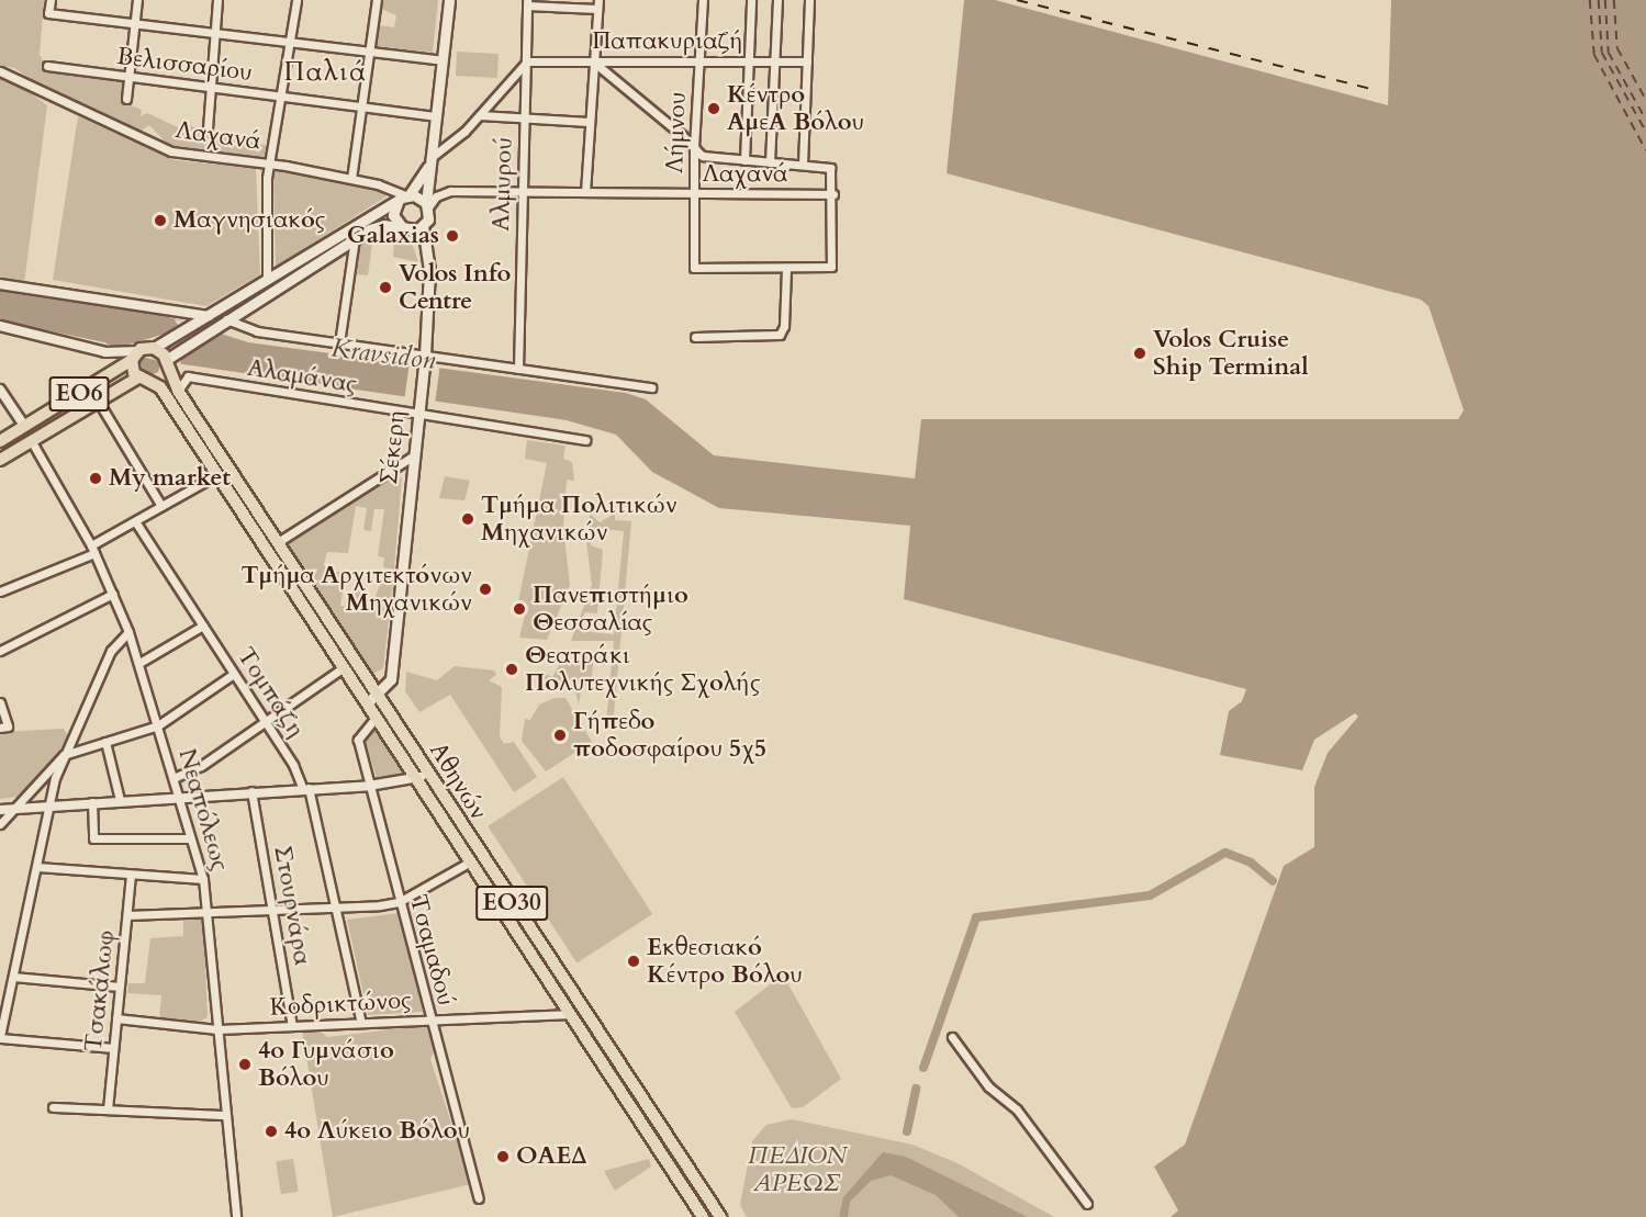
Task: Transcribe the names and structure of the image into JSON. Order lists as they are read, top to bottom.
{
  "streets": {
    "main road": [
      "ΕΟ6",
      "Σέκερη",
      "Αθηνών",
      "ΕΟ30"
    ],
    "street": [
      "Παπακυριαζή",
      "Βελισσαρίου",
      "Λήμνου",
      "Λαχανά",
      "Αλμυρού",
      "Αλαμάνας",
      "Τομπάζη",
      "Νεαπόλεως",
      "Στουρνάρα",
      "Τσαμαδού",
      "Τσακάλωφ",
      "Κοδρικτώνος"
    ]
  },
  "crossings": [
    ["Παπακυριαζή", "Λήμνου"],
    ["Παπακυριαζή", "Αλμυρού"],
    ["Λήμνου", "Λαχανά"],
    ["Λαχανά", "Αλμυρού"],
    ["Αλαμάνας", "Σέκερη"],
    ["Αλαμάνας", "Αθηνών"],
    ["ΕΟ6", "Αθηνών"],
    ["ΕΟ6", "Νεαπόλεως"],
    ["Σέκερη", "Αθηνών"],
    ["Τομπάζη", "Κοδρικτώνος"],
    ["Αθηνών", "Τσαμαδού"],
    ["Αθηνών", "Κοδρικτώνος"],
    ["Νεαπόλεως", "Κοδρικτώνος"],
    ["Στουρνάρα", "Κοδρικτώνος"],
    ["Τσαμαδού", "Κοδρικτώνος"],
    ["Τσακάλωφ", "Κοδρικτώνος"]
  ],
  "districts": ["Παλιά"],
  "water": ["Kravsidon"],
  "parks": ["ΠΕΔΙΟΝ ΑΡΕΩΣ"],
  "places": [
    "Κέντρο ΑμεΑ Βόλου",
    "Μαγνησιακός",
    "Galaxias",
    "Volos Info Centre",
    "Volos Cruise Ship Terminal",
    "My market",
    "Τμήμα Πολιτικών Μηχανικών",
    "Τμήμα Αρχιτεκτόνων Μηχανικών",
    "Πανεπιστήμιο Θεσσαλίας",
    "Θεατράκι Πολυτεχνικής Σχολής",
    "Γήπεδο ποδοσφαίρου 5χ5",
    "Εκθεσιακό Κέντρο Βόλου",
    "4ο Γυμνάσιο Βόλου",
    "4ο Λύκειο Βόλου",
    "ΟΑΕΔ"
  ]
}
